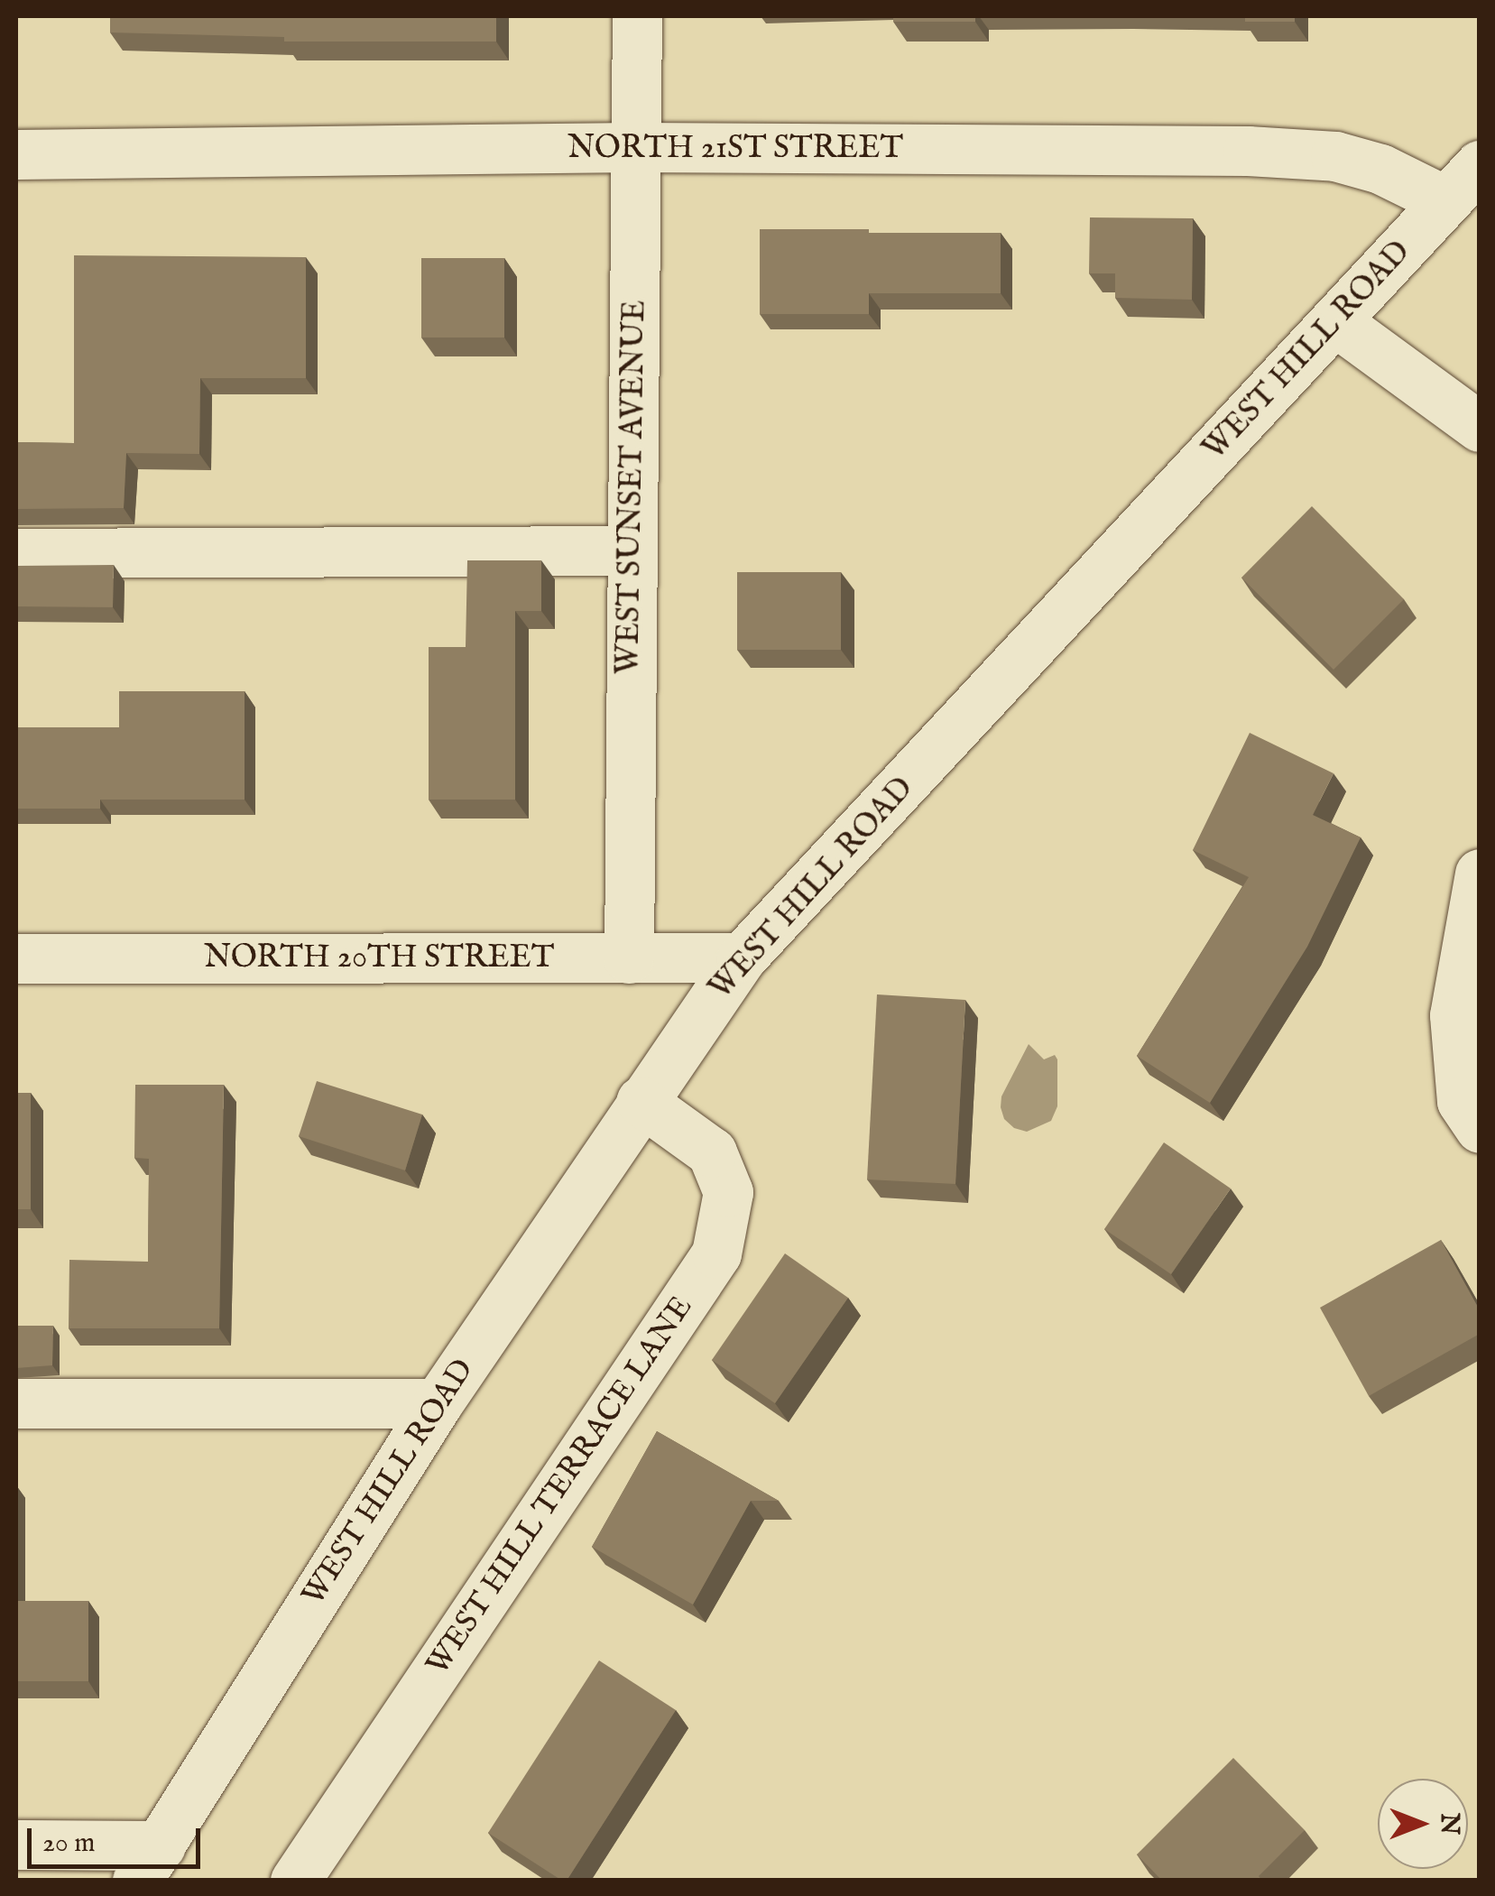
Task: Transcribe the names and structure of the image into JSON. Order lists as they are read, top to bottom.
{
  "streets": {
    "street": [
      "NORTH 21ST STREET",
      "WEST HILL ROAD",
      "WEST SUNSET AVENUE",
      "NORTH 20TH STREET",
      "WEST HILL TERRACE LANE"
    ]
  },
  "crossings": [
    ["NORTH 21ST STREET", "WEST HILL ROAD"],
    ["NORTH 21ST STREET", "WEST SUNSET AVENUE"],
    ["WEST HILL ROAD", "NORTH 20TH STREET"],
    ["WEST HILL ROAD", "WEST HILL TERRACE LANE"],
    ["WEST SUNSET AVENUE", "NORTH 20TH STREET"]
  ],
  "scale_bar": "20 m",
  "north": "right"
}
